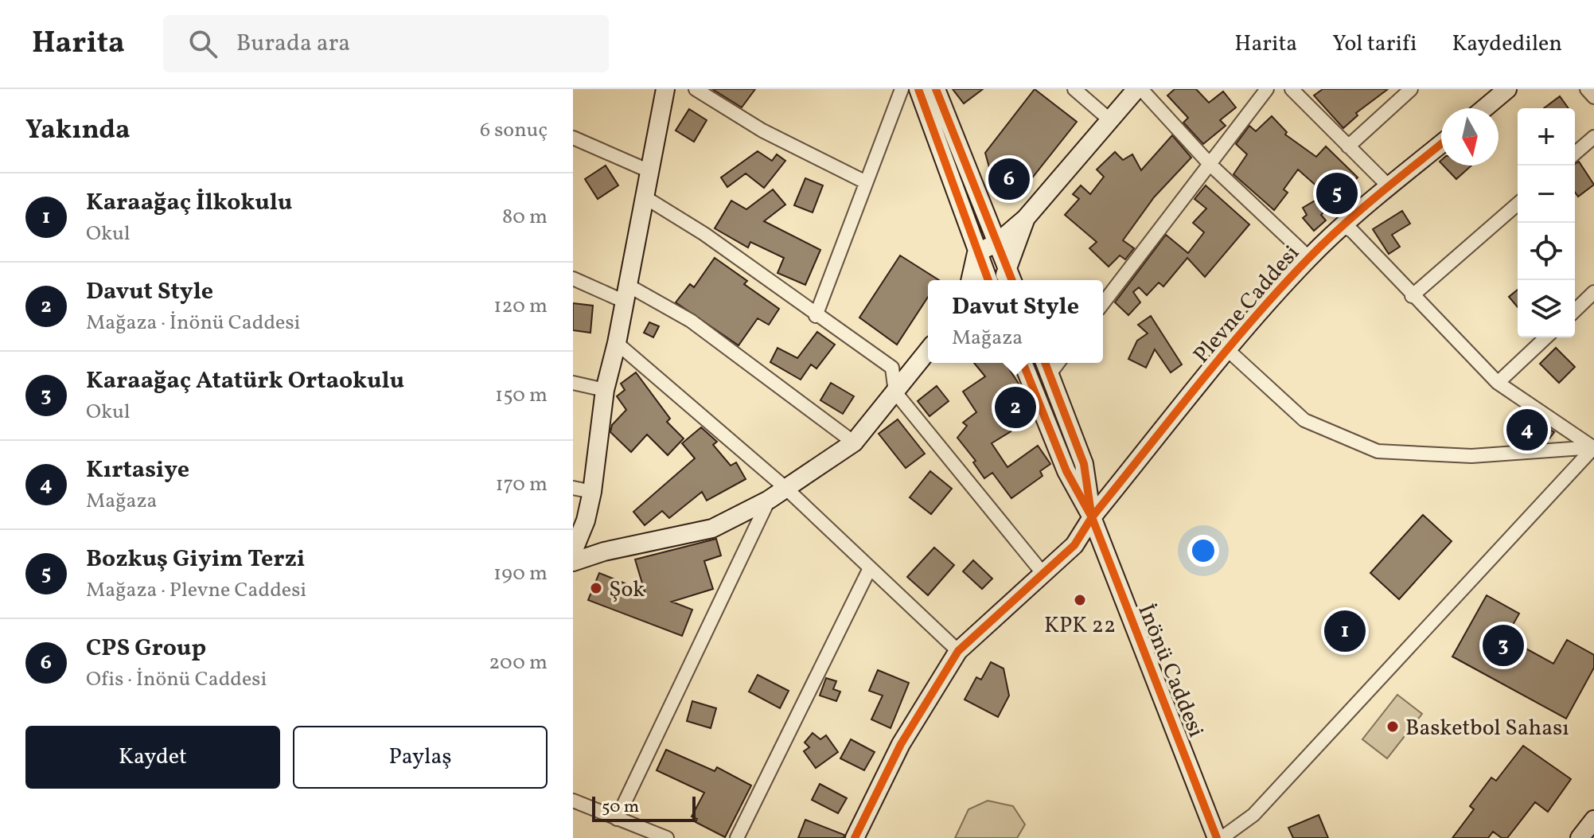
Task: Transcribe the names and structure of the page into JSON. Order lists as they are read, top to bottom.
{
  "streets": {
    "street": ["Plevne Caddesi", "İnönü Caddesi"]
  },
  "crossings": [
    ["Plevne Caddesi", "İnönü Caddesi"]
  ],
  "places": ["Şok", "KPK 22", "Basketbol Sahası"],
  "scale_bar": "50 m",
  "north": "bottom",
  "page": {
    "header": "Harita",
    "search": "Burada ara",
    "nav": ["Harita", "Yol tarifi", "Kaydedilen"],
    "heading": ["Yakında", "6 sonuç"],
    "map_buttons": ["+", "−"],
    "pins": [
      "6",
      "5",
      "2",
      "4",
      "1",
      "3"
    ],
    "list": [
      {
        "mark": "1",
        "name": "Karaağaç İlkokulu",
        "note": "Okul",
        "value": "80 m"
      },
      {
        "mark": "2",
        "name": "Davut Style",
        "note": "Mağaza · İnönü Caddesi",
        "value": "120 m"
      },
      {
        "mark": "3",
        "name": "Karaağaç Atatürk Ortaokulu",
        "note": "Okul",
        "value": "150 m"
      },
      {
        "mark": "4",
        "name": "Kırtasiye",
        "note": "Mağaza",
        "value": "170 m"
      },
      {
        "mark": "5",
        "name": "Bozkuş Giyim Terzi",
        "note": "Mağaza · Plevne Caddesi",
        "value": "190 m"
      },
      {
        "mark": "6",
        "name": "CPS Group",
        "note": "Ofis · İnönü Caddesi",
        "value": "200 m"
      }
    ],
    "popup": ["Davut Style", "Mağaza"],
    "buttons": ["Kaydet", "Paylaş"],
    "scale": "50 m"
  }
}
